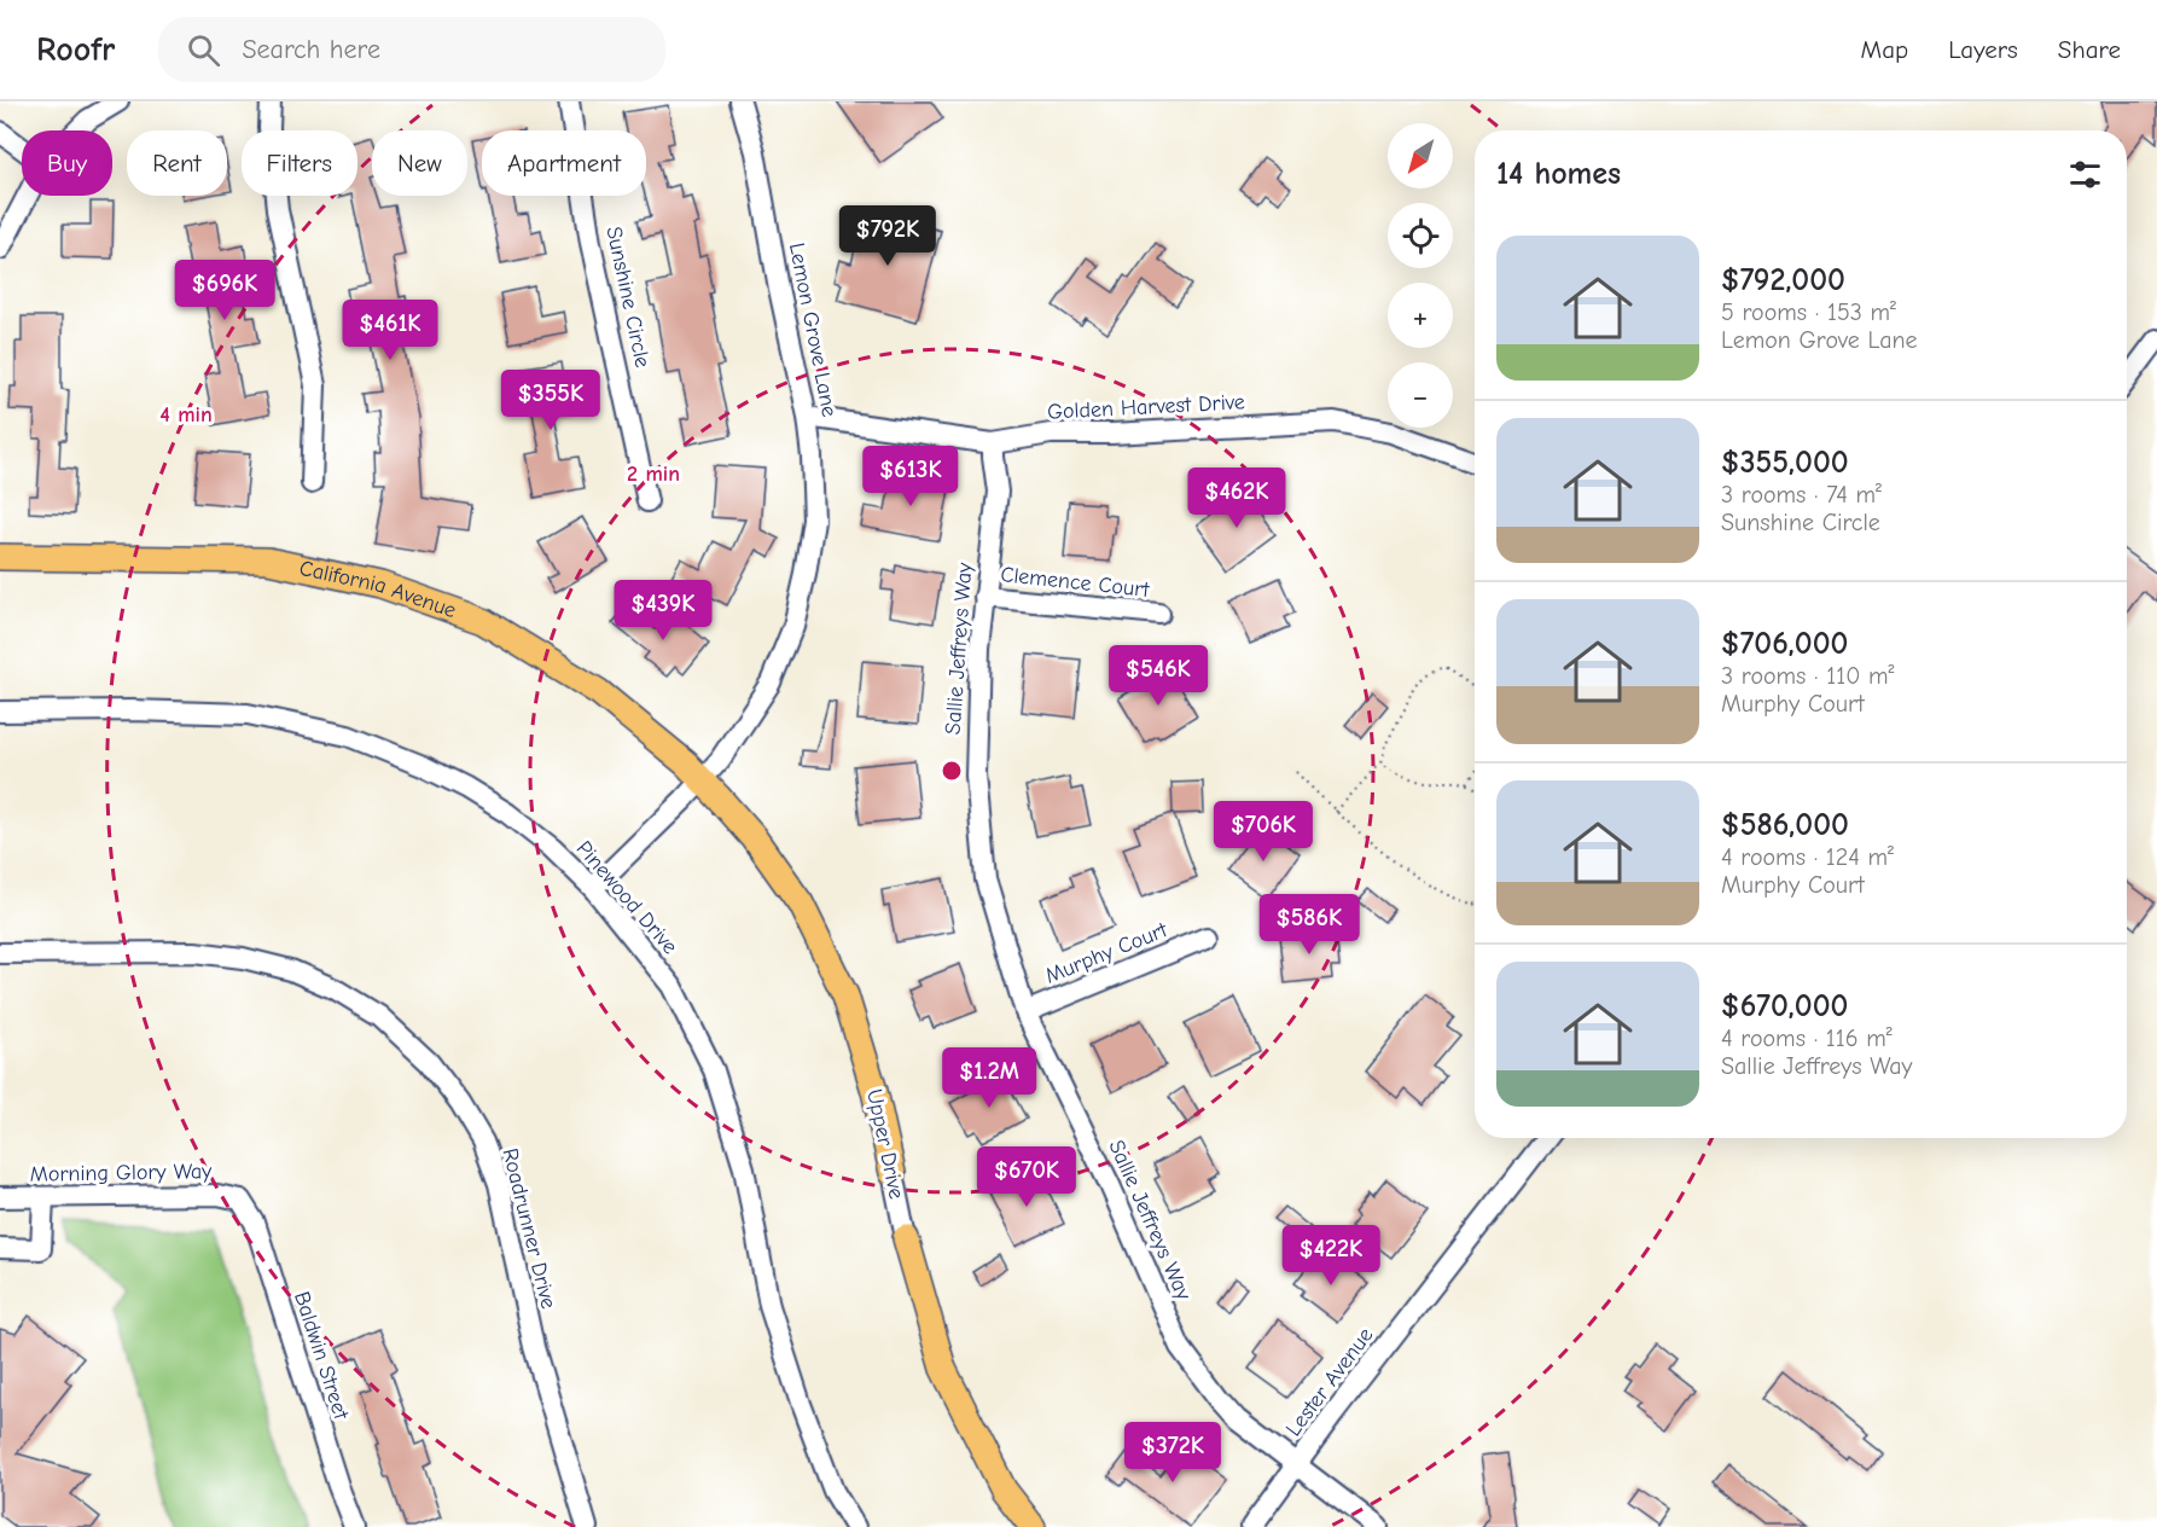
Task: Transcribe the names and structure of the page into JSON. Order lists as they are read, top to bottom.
{
  "streets": {
    "main road": ["California Avenue", "Upper Drive"],
    "street": [
      "Sunshine Circle",
      "Lemon Grove Lane",
      "Golden Harvest Drive",
      "Clemence Court",
      "Sallie Jeffreys Way",
      "Pinewood Drive",
      "Murphy Court",
      "Morning Glory Way",
      "Roadrunner Drive",
      "Baldwin Street",
      "Lester Avenue"
    ]
  },
  "crossings": [
    ["Lemon Grove Lane", "Golden Harvest Drive"],
    ["Lemon Grove Lane", "California Avenue"],
    ["Lemon Grove Lane", "Pinewood Drive"],
    ["Lemon Grove Lane", "Upper Drive"],
    ["Golden Harvest Drive", "Sallie Jeffreys Way"],
    ["Clemence Court", "Sallie Jeffreys Way"],
    ["California Avenue", "Upper Drive"],
    ["Sallie Jeffreys Way", "Murphy Court"],
    ["Sallie Jeffreys Way", "Lester Avenue"],
    ["Morning Glory Way", "Baldwin Street"]
  ],
  "north": "bottom left",
  "page": {
    "header": "Roofr",
    "search": "Search here",
    "nav": ["Map", "Layers", "Share"],
    "map_buttons": ["+", "−"],
    "chip": [
      "Buy",
      "Rent",
      "Filters",
      "New",
      "Apartment"
    ],
    "heading": "14 homes",
    "price": [
      "$792K",
      "$696K",
      "$461K",
      "$355K",
      "$613K",
      "$462K",
      "$439K",
      "$546K",
      "$706K",
      "$586K",
      "$1.2M",
      "$670K",
      "$422K",
      "$372K"
    ],
    "list": [
      {
        "name": "$792,000",
        "note": "5 rooms · 153 m² · Lemon Grove Lane"
      },
      {
        "name": "$355,000",
        "note": "3 rooms · 74 m² · Sunshine Circle"
      },
      {
        "name": "$706,000",
        "note": "3 rooms · 110 m² · Murphy Court"
      },
      {
        "name": "$586,000",
        "note": "4 rooms · 124 m² · Murphy Court"
      },
      {
        "name": "$670,000",
        "note": "4 rooms · 116 m² · Sallie Jeffreys Way"
      }
    ]
  },
  "rings": ["4 min", "2 min"]
}
